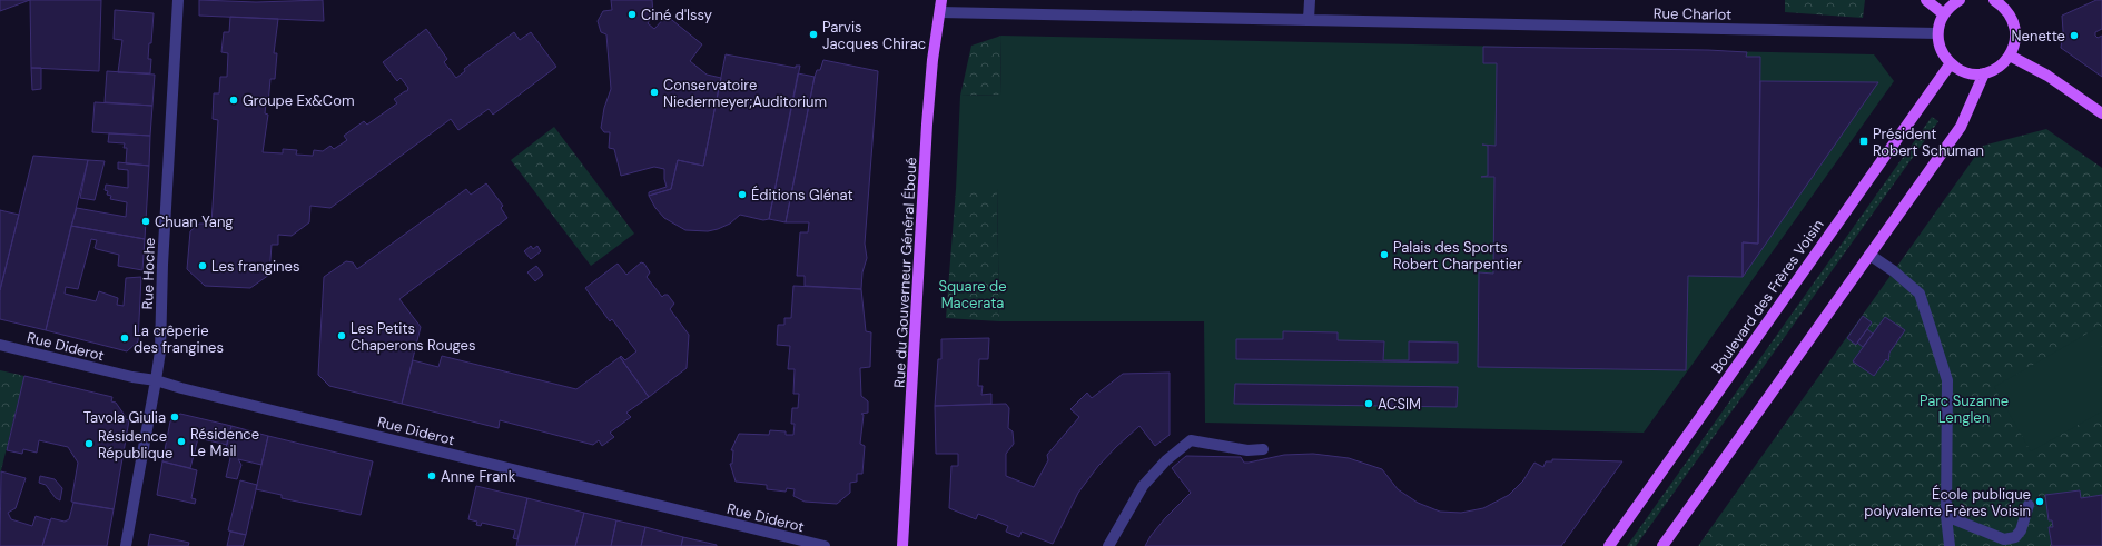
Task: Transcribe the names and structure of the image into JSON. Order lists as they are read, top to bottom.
{
  "streets": {
    "main road": ["Rue du Gouverneur Général Éboué", "Boulevard des Frères Voisin"],
    "street": ["Rue Charlot", "Rue Hoche", "Rue Diderot"]
  },
  "crossings": [
    ["Rue Charlot", "Rue du Gouverneur Général Éboué"],
    ["Rue Hoche", "Rue Diderot"]
  ],
  "parks": ["Square de Macerata", "Parc Suzanne Lenglen"],
  "places": {
    "other": [
      "Ciné d'Issy",
      "Parvis Jacques Chirac",
      "Nenette",
      "Conservatoire Niedermeyer;Auditorium",
      "Groupe Ex&Com",
      "Éditions Glénat",
      "Chuan Yang",
      "Palais des Sports Robert Charpentier",
      "Les frangines",
      "Les Petits Chaperons Rouges",
      "La crêperie des frangines",
      "ACSIM",
      "Tavola Giulia",
      "Résidence Le Mail",
      "Résidence République",
      "Anne Frank",
      "École publique polyvalente Frères Voisin"
    ],
    "transit": ["Président Robert Schuman"]
  }
}
